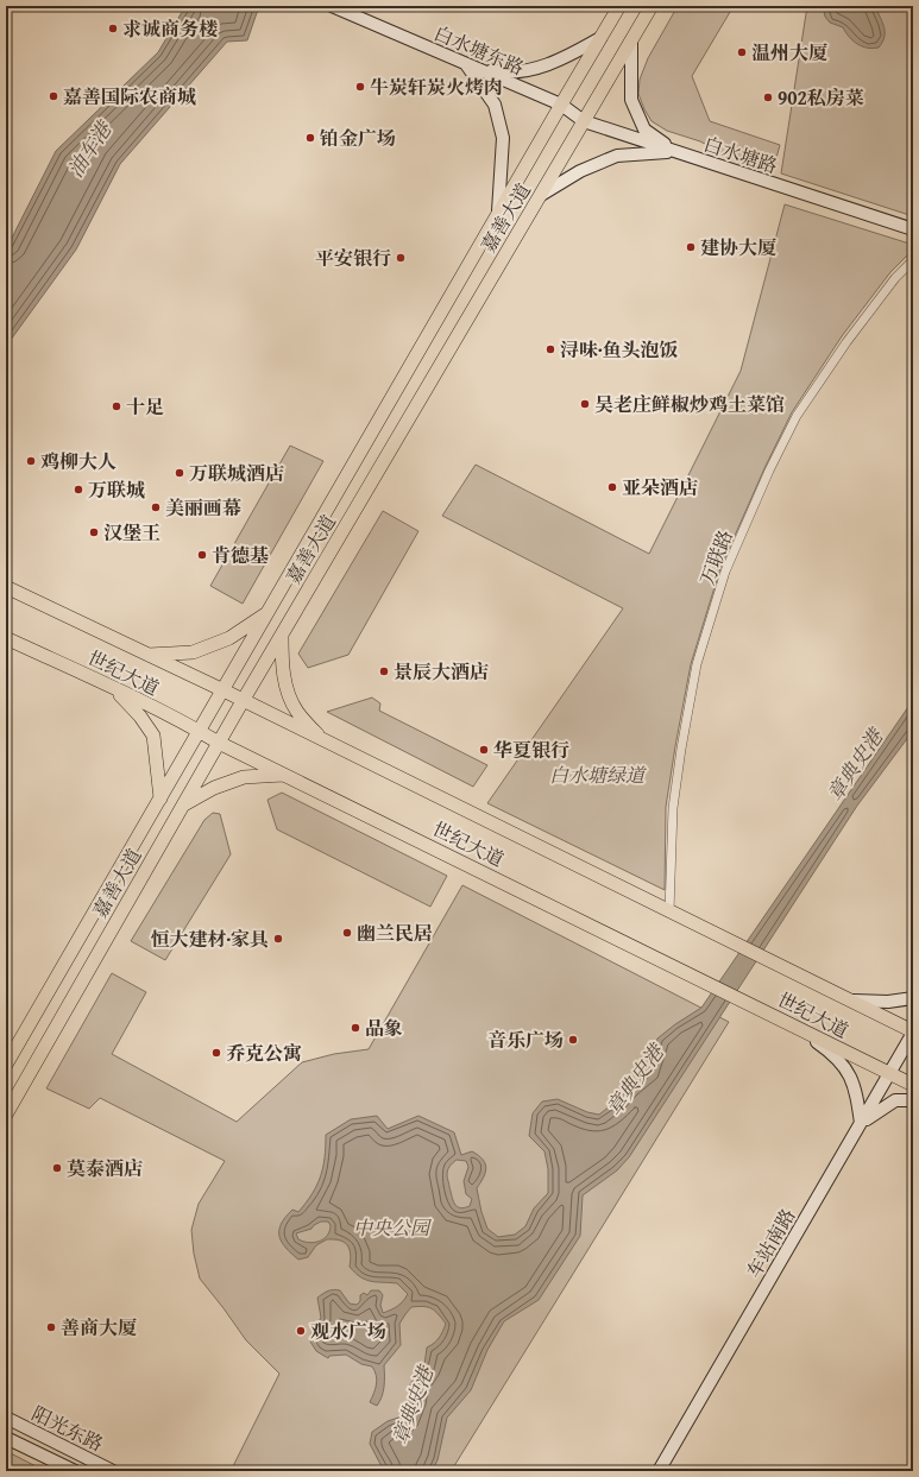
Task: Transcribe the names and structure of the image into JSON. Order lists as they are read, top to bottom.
{
  "streets": {
    "main road": ["嘉善大道", "世纪大道"],
    "street": [
      "白水塘东路",
      "白水塘路",
      "万联路",
      "车站南路",
      "阳光东路"
    ]
  },
  "crossings": [
    ["白水塘东路", "白水塘路"],
    ["白水塘东路", "嘉善大道"],
    ["白水塘路", "嘉善大道"],
    ["嘉善大道", "世纪大道"],
    ["万联路", "世纪大道"],
    ["世纪大道", "车站南路"]
  ],
  "water": ["油车港", "章典史港"],
  "parks": ["白水塘绿道", "中央公园"],
  "places": [
    "求诚商务楼",
    "温州大厦",
    "牛炭轩炭火烤肉",
    "嘉善国际农商城",
    "902私房菜",
    "铂金广场",
    "建协大厦",
    "平安银行",
    "浔味·鱼头泡饭",
    "吴老庄鲜椒炒鸡土菜馆",
    "十足",
    "鸡柳大人",
    "万联城酒店",
    "亚朵酒店",
    "万联城",
    "美丽画幕",
    "汉堡王",
    "肯德基",
    "景辰大酒店",
    "华夏银行",
    "幽兰民居",
    "恒大建材·家具",
    "品象",
    "音乐广场",
    "乔克公寓",
    "莫泰酒店",
    "善商大厦",
    "观水广场"
  ]
}
